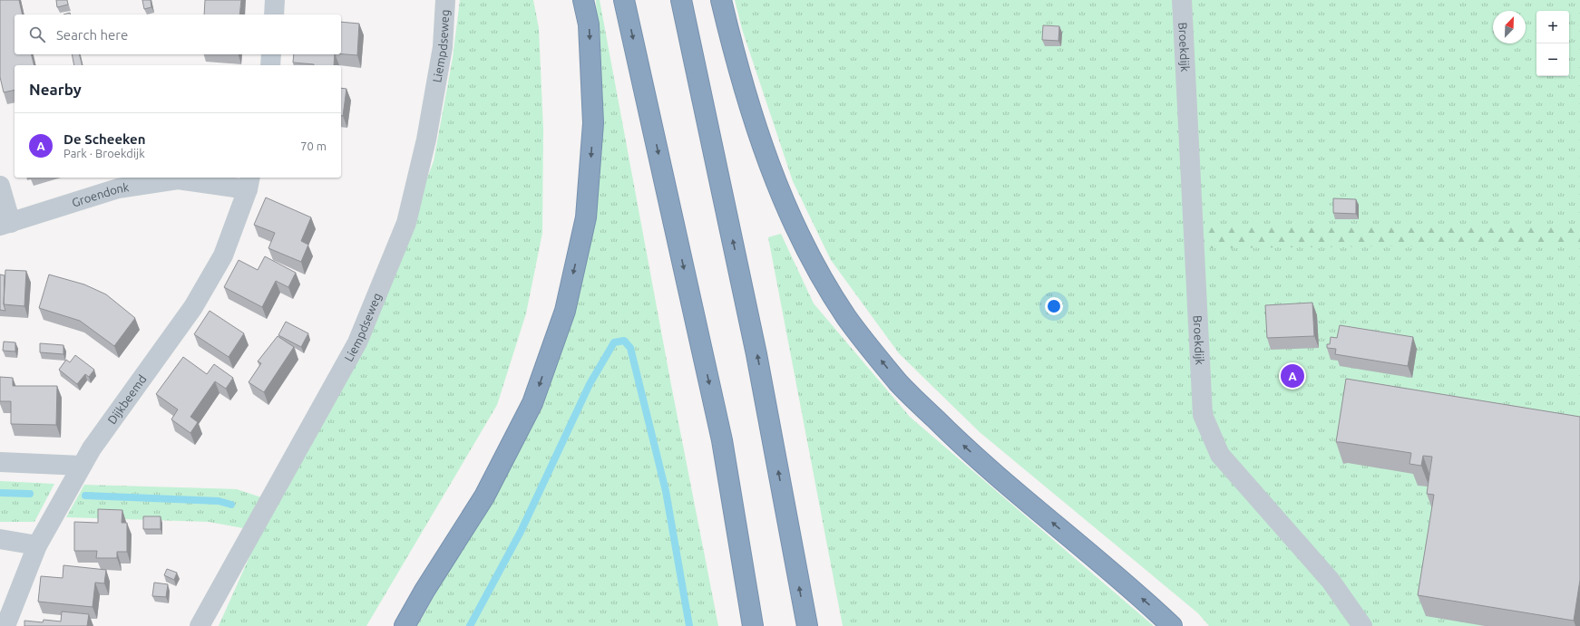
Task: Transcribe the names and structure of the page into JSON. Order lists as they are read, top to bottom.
{
  "streets": {
    "street": [
      "Liempdseweg",
      "Broekdijk",
      "Groendonk",
      "Dijkbeemd"
    ]
  },
  "crossings": [
    ["Groendonk", "Dijkbeemd"]
  ],
  "north": "top right",
  "page": {
    "map_buttons": ["+", "−"],
    "search": "Search here",
    "heading": "Nearby",
    "list": [
      {
        "mark": "A",
        "name": "De Scheeken",
        "note": "Park · Broekdijk",
        "value": "70 m"
      }
    ],
    "pins": "A"
  }
}
